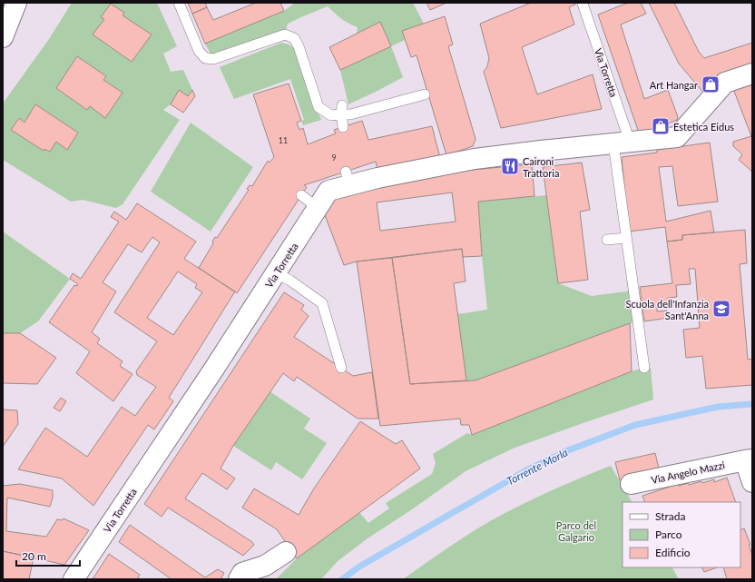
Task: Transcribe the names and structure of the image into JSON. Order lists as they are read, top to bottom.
{
  "streets": {
    "street": ["Via Torretta", "Via Angelo Mazzi"]
  },
  "water": ["Torrente Morla"],
  "parks": ["Parco del Galgario"],
  "places": {
    "shop": ["Art Hangar", "Estetica Eidus"],
    "restaurant": ["Caironi Trattoria"],
    "school or university": ["Scuola dell'Infanzia Sant'Anna"]
  },
  "house_numbers": ["11", "9"],
  "legend": ["Strada", "Parco", "Edificio"],
  "scale_bar": "20 m"
}
